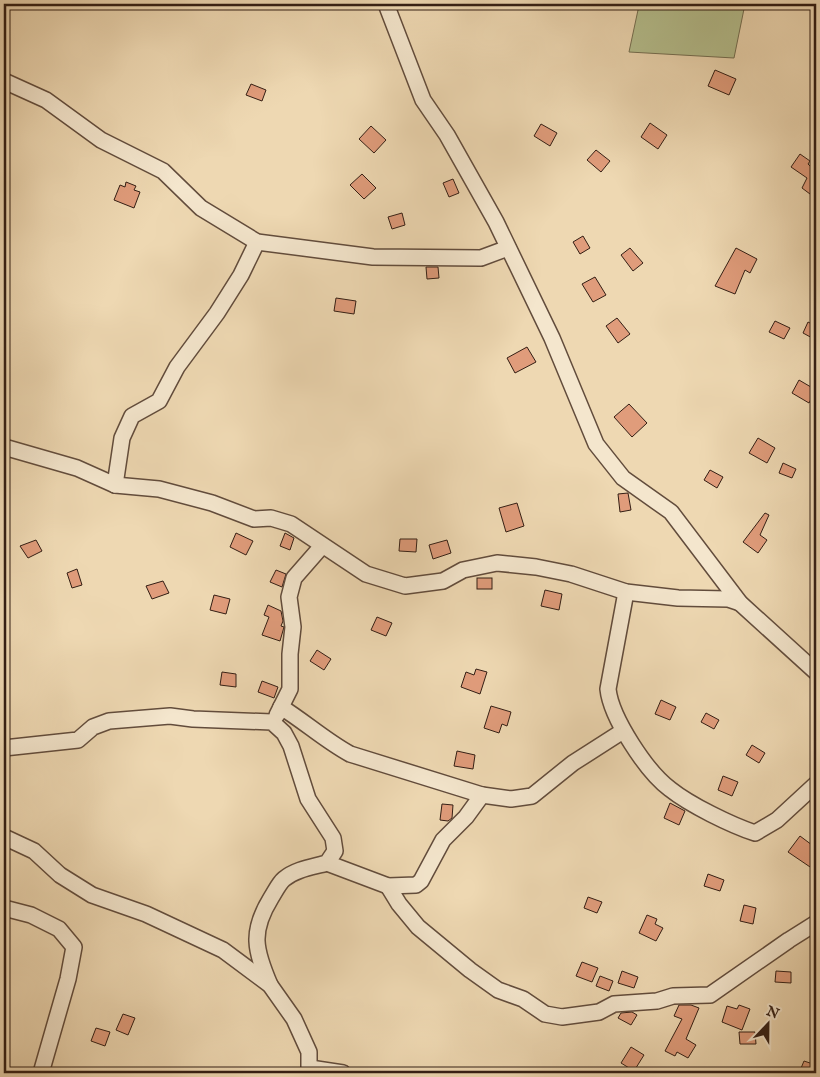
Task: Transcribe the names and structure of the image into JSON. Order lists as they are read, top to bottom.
{
  "north": "top"
}
